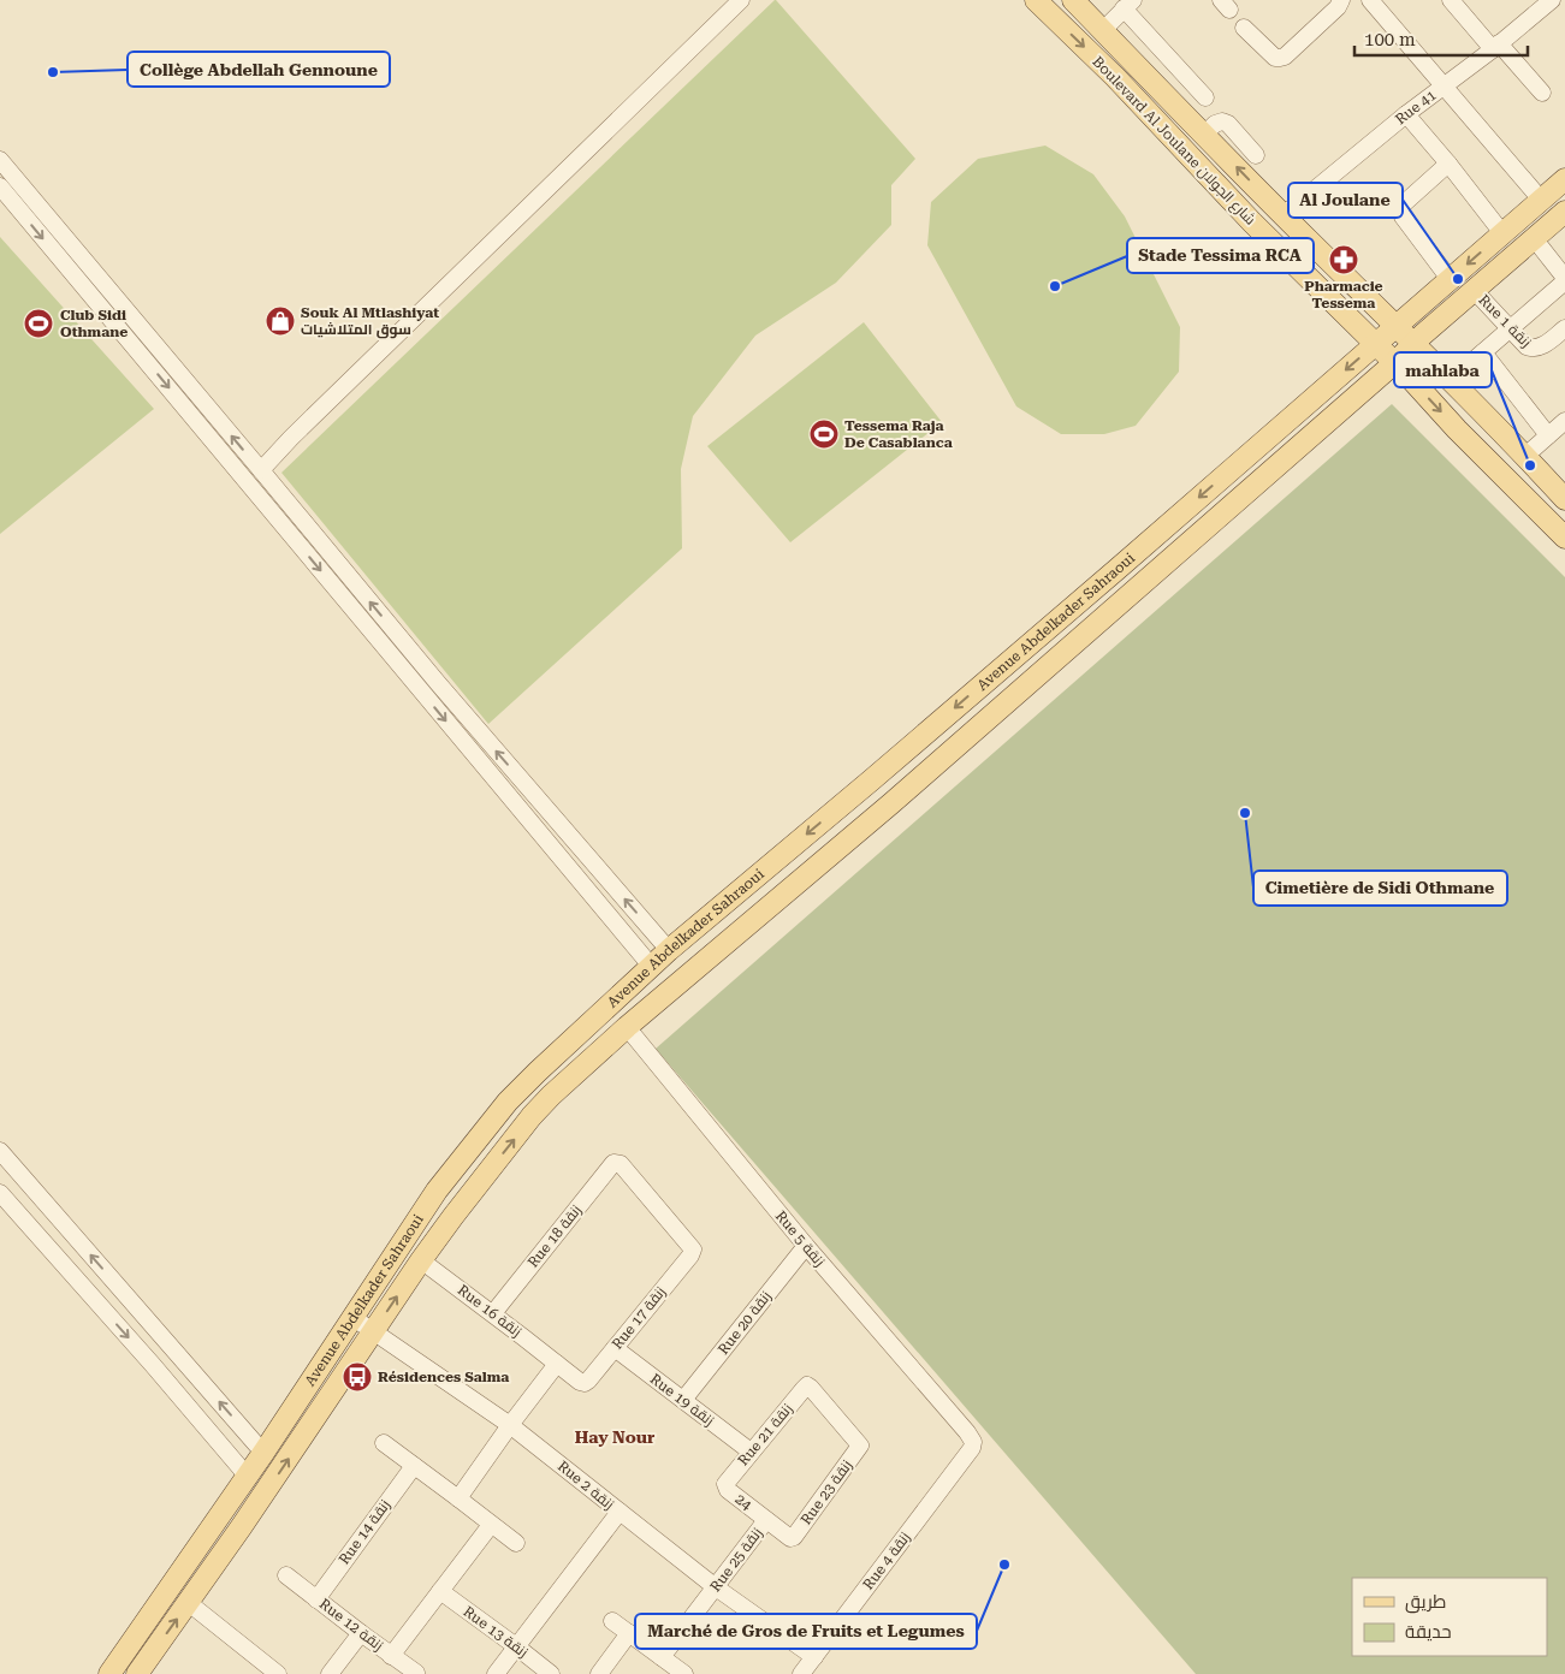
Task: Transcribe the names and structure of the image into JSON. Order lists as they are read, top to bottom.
{
  "streets": {
    "main road": ["Boulevard Al Joulane شارع الجولان", "Avenue Abdelkader Sahraoui"],
    "street": [
      "Rue 41",
      "Rue 1 زنقة",
      "Rue 18 زنقة",
      "Rue 5 زنقة",
      "Rue 16 زنقة",
      "Rue 17 زنقة",
      "Rue 20 زنقة",
      "Rue 19 زنقة",
      "Rue 21 زنقة",
      "Rue 2 زنقة",
      "Rue 23 زنقة",
      "24",
      "Rue 14 زنقة",
      "Rue 25 زنقة",
      "Rue 4 زنقة",
      "Rue 12 زنقة",
      "Rue 13 زنقة"
    ]
  },
  "crossings": [
    ["Rue 41", "Boulevard Al Joulane شارع الجولان"],
    ["Boulevard Al Joulane شارع الجولان", "Avenue Abdelkader Sahraoui"],
    ["Rue 1 زنقة", "Avenue Abdelkader Sahraoui"],
    ["Avenue Abdelkader Sahraoui", "Rue 5 زنقة"],
    ["Avenue Abdelkader Sahraoui", "Rue 16 زنقة"],
    ["Avenue Abdelkader Sahraoui", "Rue 2 زنقة"],
    ["Rue 18 زنقة", "Rue 16 زنقة"],
    ["Rue 18 زنقة", "Rue 17 زنقة"],
    ["Rue 5 زنقة", "Rue 20 زنقة"],
    ["Rue 5 زنقة", "Rue 4 زنقة"],
    ["Rue 16 زنقة", "Rue 17 زنقة"],
    ["Rue 17 زنقة", "Rue 19 زنقة"],
    ["Rue 20 زنقة", "Rue 19 زنقة"],
    ["Rue 19 زنقة", "Rue 21 زنقة"],
    ["Rue 21 زنقة", "Rue 23 زنقة"],
    ["Rue 21 زنقة", "24"],
    ["Rue 2 زنقة", "Rue 25 زنقة"],
    ["Rue 2 زنقة", "Rue 4 زنقة"],
    ["Rue 23 زنقة", "24"],
    ["24", "Rue 25 زنقة"],
    ["Rue 14 زنقة", "Rue 12 زنقة"]
  ],
  "districts": ["Hay Nour"],
  "places": {
    "other": [
      "Collège Abdellah Gennoune",
      "Al Joulane",
      "Stade Tessima RCA",
      "mahlaba",
      "Cimetière de Sidi Othmane",
      "Marché de Gros de Fruits et Legumes"
    ],
    "pharmacy": ["Pharmacie Tessema"],
    "shop": ["Souk Al Mtlashiyat سوق المتلاشيات"],
    "sports": ["Club Sidi Othmane", "Tessema Raja De Casablanca"],
    "bus stop": ["Résidences Salma"]
  },
  "legend": ["طريق", "حديقة"],
  "scale_bar": "100 m"
}
